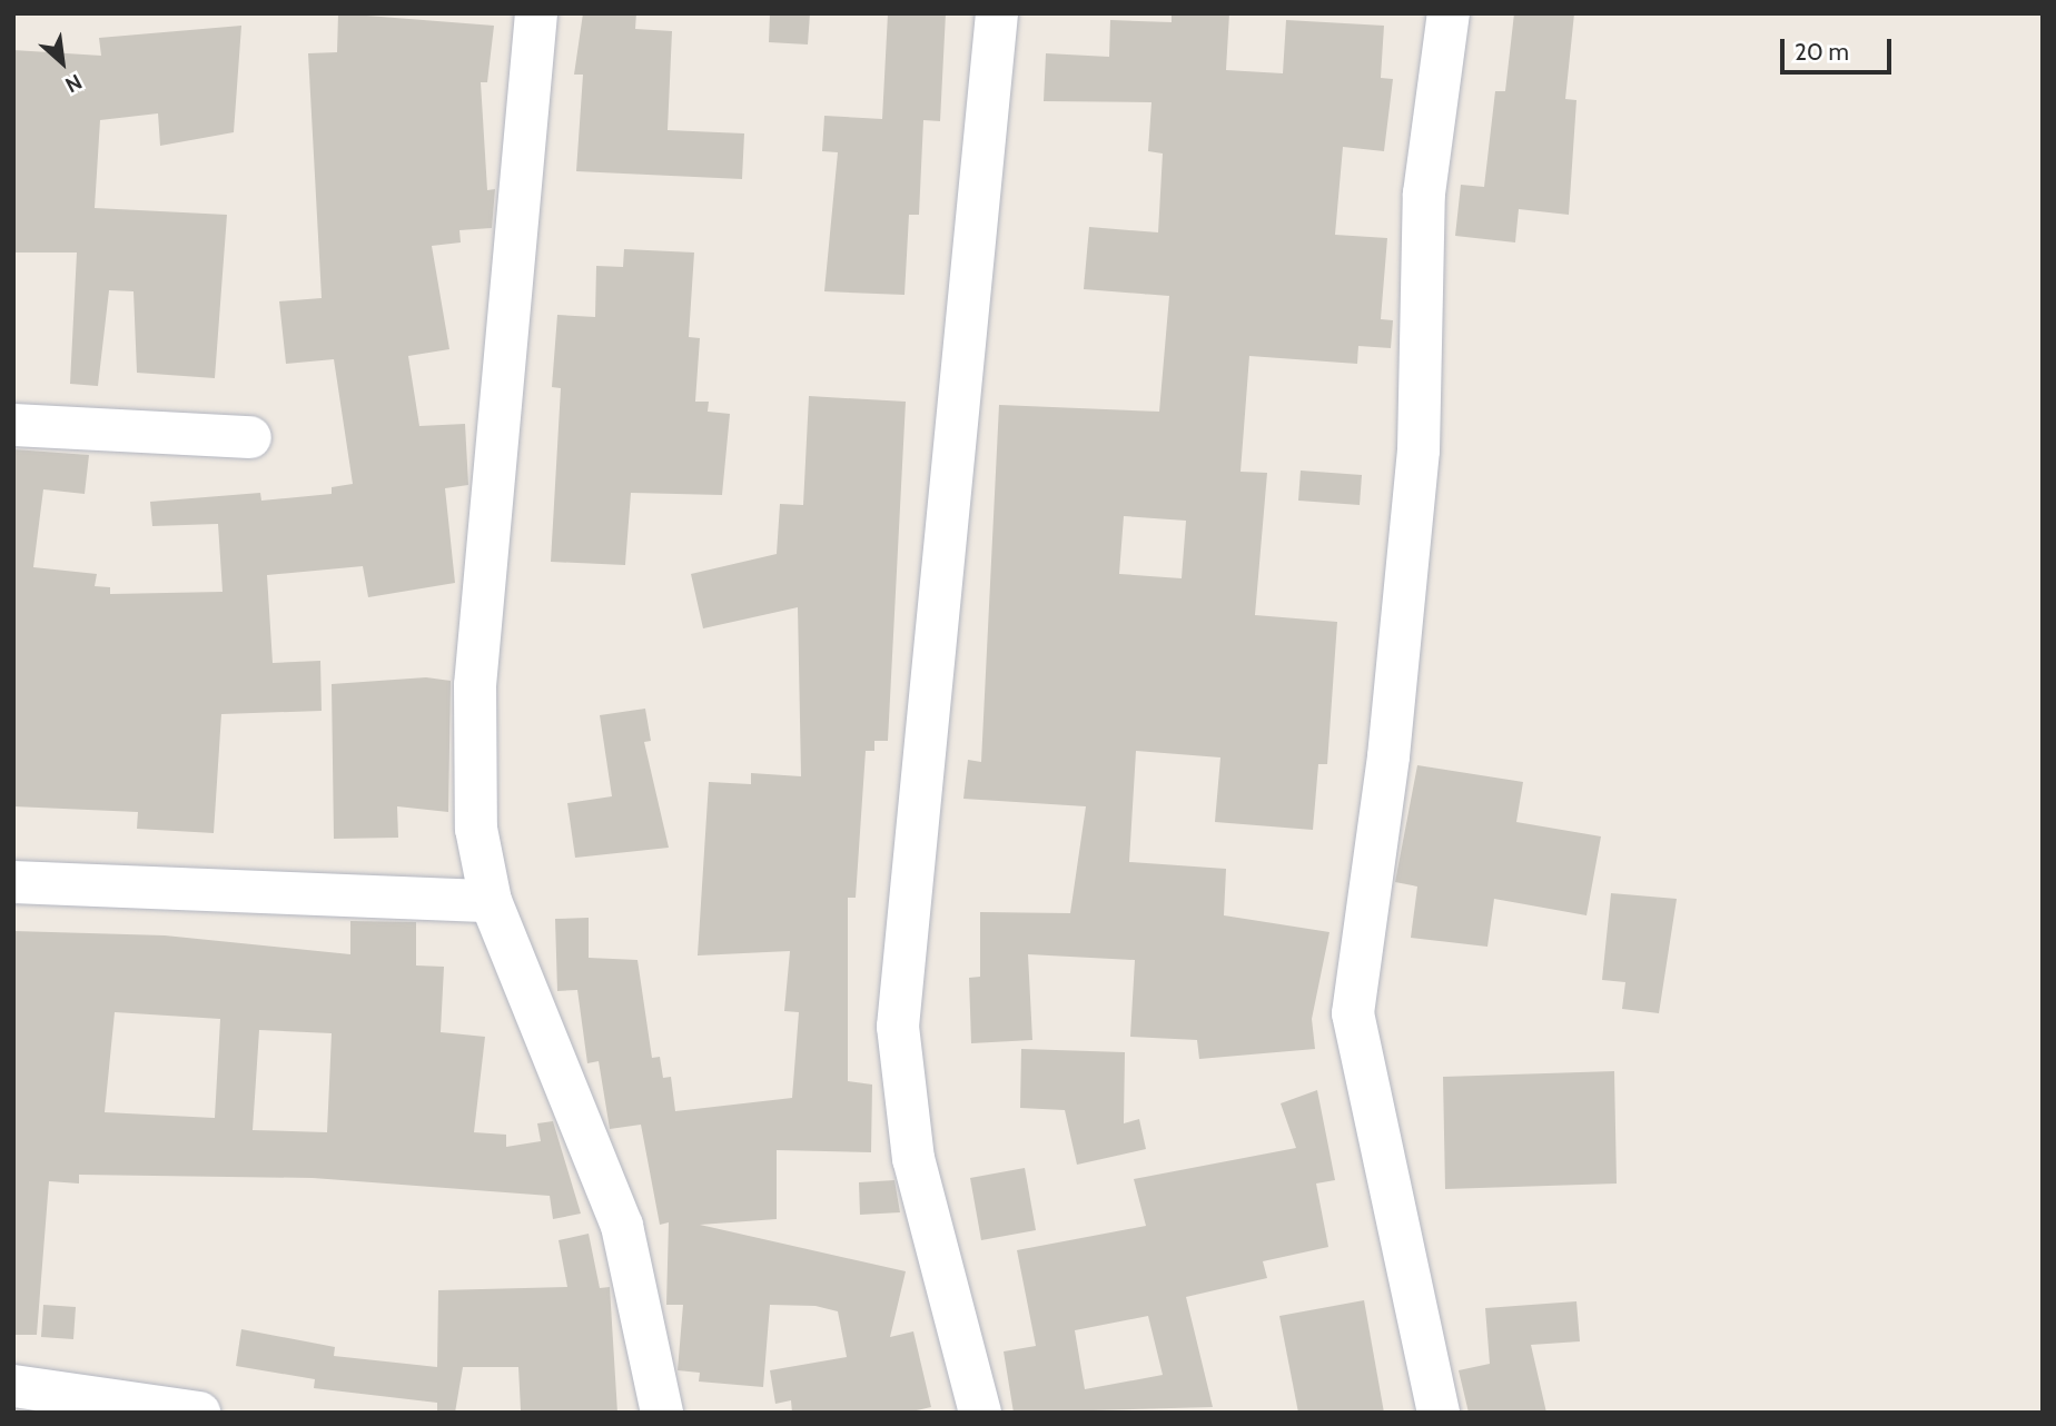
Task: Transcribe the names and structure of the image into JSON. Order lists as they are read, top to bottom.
{
  "scale_bar": "20 m",
  "north": "bottom right"
}
